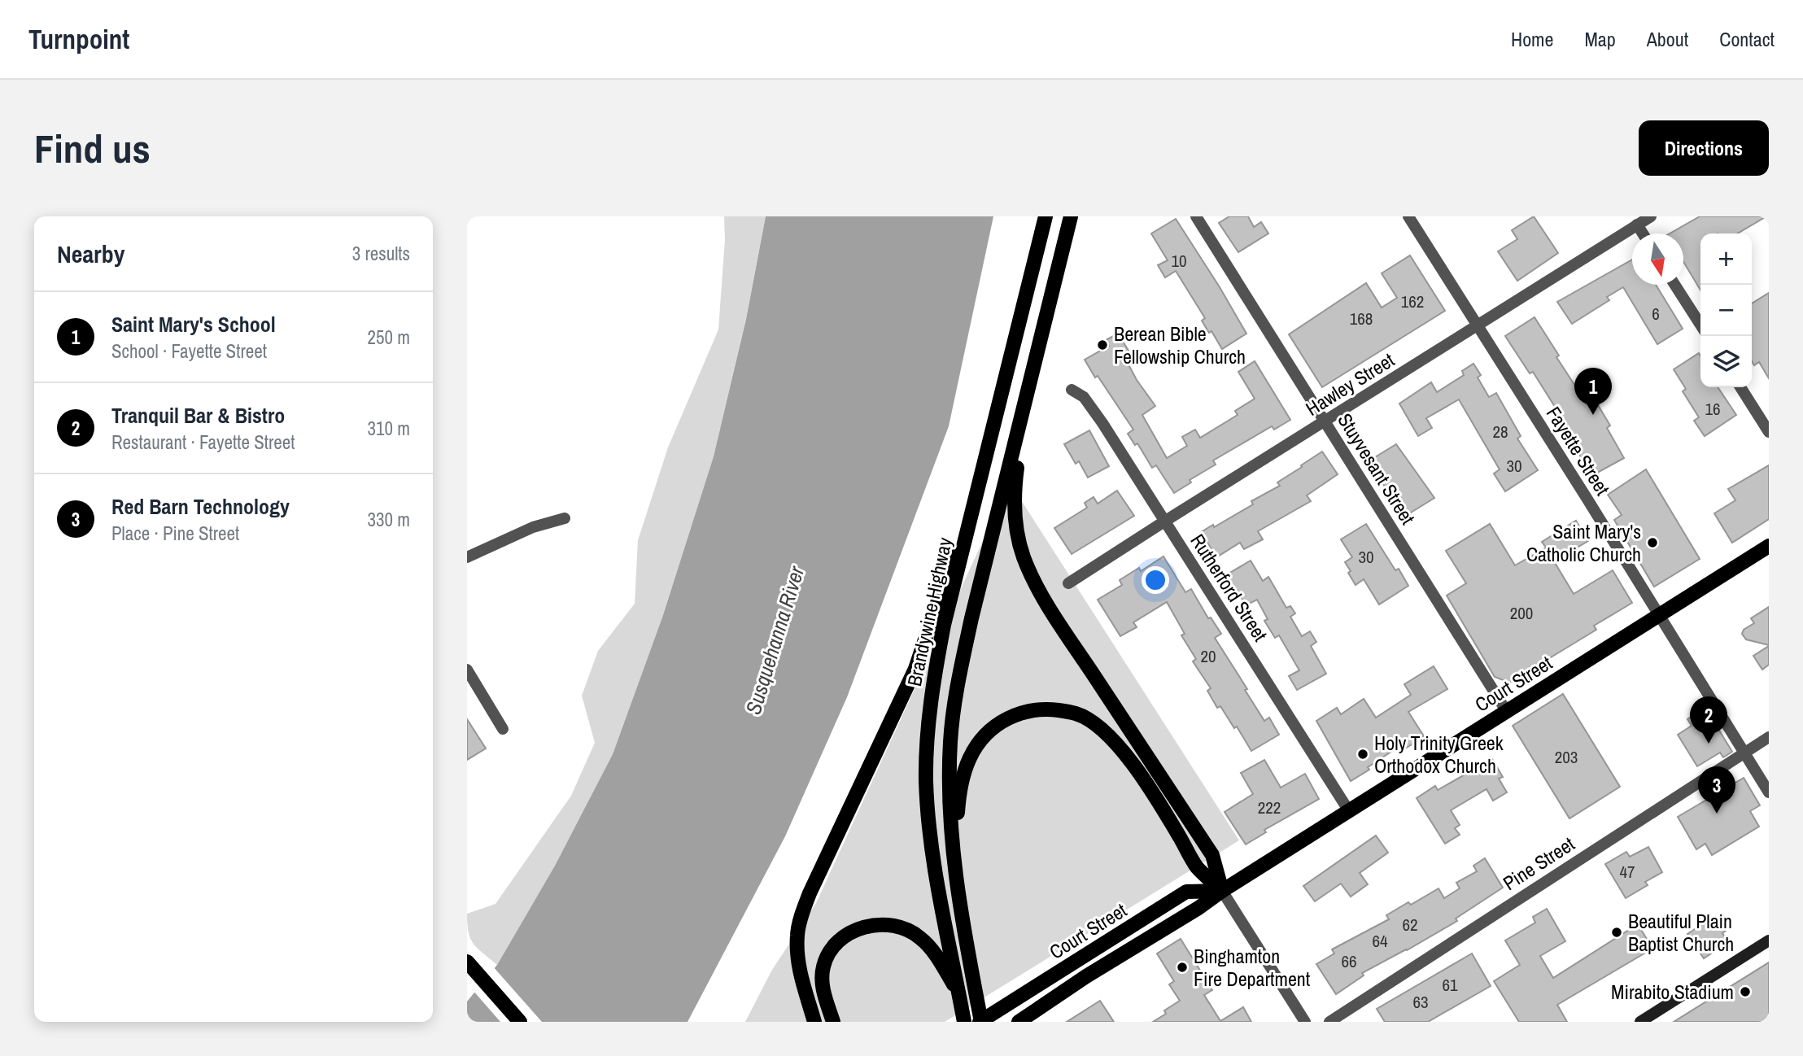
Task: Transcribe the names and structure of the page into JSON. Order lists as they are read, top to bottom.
{
  "streets": {
    "main road": ["Brandywine Highway", "Court Street"],
    "street": [
      "Hawley Street",
      "Fayette Street",
      "Stuyvesant Street",
      "Rutherford Street",
      "Pine Street"
    ]
  },
  "crossings": [
    ["Hawley Street", "Fayette Street"],
    ["Hawley Street", "Stuyvesant Street"],
    ["Hawley Street", "Rutherford Street"],
    ["Fayette Street", "Court Street"],
    ["Fayette Street", "Pine Street"],
    ["Stuyvesant Street", "Court Street"],
    ["Rutherford Street", "Court Street"]
  ],
  "water": ["Susquehanna River"],
  "places": [
    "Berean Bible Fellowship Church",
    "Saint Mary's Catholic Church",
    "Holy Trinity Greek Orthodox Church",
    "Beautiful Plain Baptist Church",
    "Binghamton Fire Department",
    "Mirabito Stadium"
  ],
  "house_numbers": [
    "10",
    "162",
    "6",
    "168",
    "16",
    "28",
    "30",
    "30",
    "200",
    "20",
    "203",
    "222",
    "47",
    "62",
    "64",
    "66",
    "61",
    "63"
  ],
  "north": "bottom",
  "page": {
    "header": "Turnpoint",
    "nav": [
      "Home",
      "Map",
      "About",
      "Contact"
    ],
    "buttons": "Directions",
    "title": "Find us",
    "heading": ["Nearby", "3 results"],
    "map_buttons": ["+", "−"],
    "list": [
      {
        "mark": "1",
        "name": "Saint Mary's School",
        "note": "School · Fayette Street",
        "value": "250 m"
      },
      {
        "mark": "2",
        "name": "Tranquil Bar & Bistro",
        "note": "Restaurant · Fayette Street",
        "value": "310 m"
      },
      {
        "mark": "3",
        "name": "Red Barn Technology",
        "note": "Place · Pine Street",
        "value": "330 m"
      }
    ],
    "pins": ["1", "2", "3"]
  }
}
